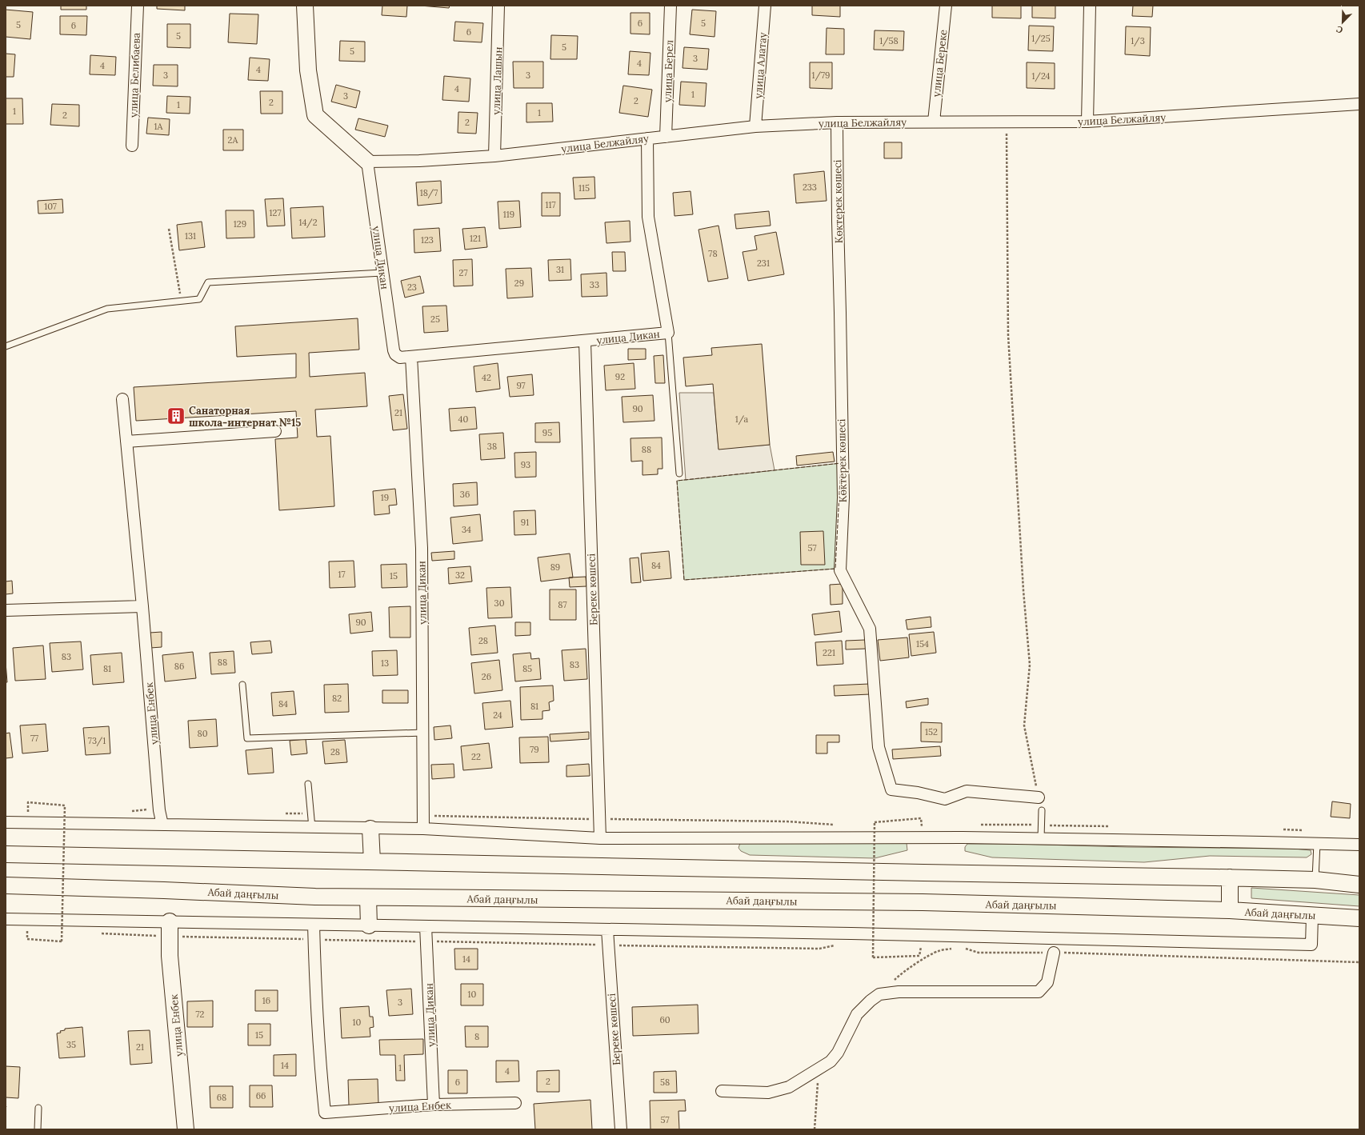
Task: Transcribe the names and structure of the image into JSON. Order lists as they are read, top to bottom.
{
  "streets": {
    "main road": ["улица Енбек", "Абай даңғылы"],
    "street": [
      "улица Береке",
      "улица Алатау",
      "улица Берел",
      "улица Белибаева",
      "улица Лашын",
      "улица Белжайляу",
      "Көктерек көшесі",
      "улица Дикан",
      "Береке көшесі"
    ]
  },
  "crossings": [
    ["улица Береке", "улица Белжайляу"],
    ["улица Алатау", "улица Белжайляу"],
    ["улица Берел", "улица Белжайляу"],
    ["улица Лашын", "улица Белжайляу"],
    ["улица Белжайляу", "Көктерек көшесі"],
    ["улица Белжайляу", "улица Дикан"],
    ["улица Дикан", "Береке көшесі"],
    ["улица Дикан", "улица Енбек"]
  ],
  "places": {
    "building": ["Санаторная школа-интернат №15"]
  },
  "house_numbers": [
    "6",
    "5",
    "5",
    "6",
    "6",
    "5",
    "1/25",
    "1/58",
    "1/3",
    "5",
    "5",
    "3",
    "4",
    "4",
    "4",
    "3",
    "3",
    "1/79",
    "1/24",
    "4",
    "1",
    "3",
    "2",
    "2",
    "1",
    "1",
    "1",
    "2",
    "2",
    "1А",
    "2А",
    "233",
    "115",
    "18/7",
    "117",
    "107",
    "127",
    "119",
    "14/2",
    "129",
    "131",
    "121",
    "123",
    "78",
    "231",
    "31",
    "27",
    "29",
    "33",
    "23",
    "25",
    "92",
    "42",
    "97",
    "90",
    "21",
    "40",
    "1/а",
    "95",
    "38",
    "88",
    "93",
    "36",
    "19",
    "91",
    "34",
    "57",
    "84",
    "89",
    "17",
    "32",
    "15",
    "30",
    "87",
    "90",
    "28",
    "154",
    "221",
    "83",
    "88",
    "13",
    "83",
    "86",
    "81",
    "85",
    "26",
    "82",
    "84",
    "81",
    "24",
    "152",
    "80",
    "77",
    "73/1",
    "79",
    "28",
    "22",
    "14",
    "10",
    "16",
    "3",
    "72",
    "60",
    "10",
    "15",
    "8",
    "35",
    "21",
    "14",
    "1",
    "4",
    "2",
    "6",
    "58",
    "66",
    "68",
    "57"
  ],
  "north": "bottom left"
}
